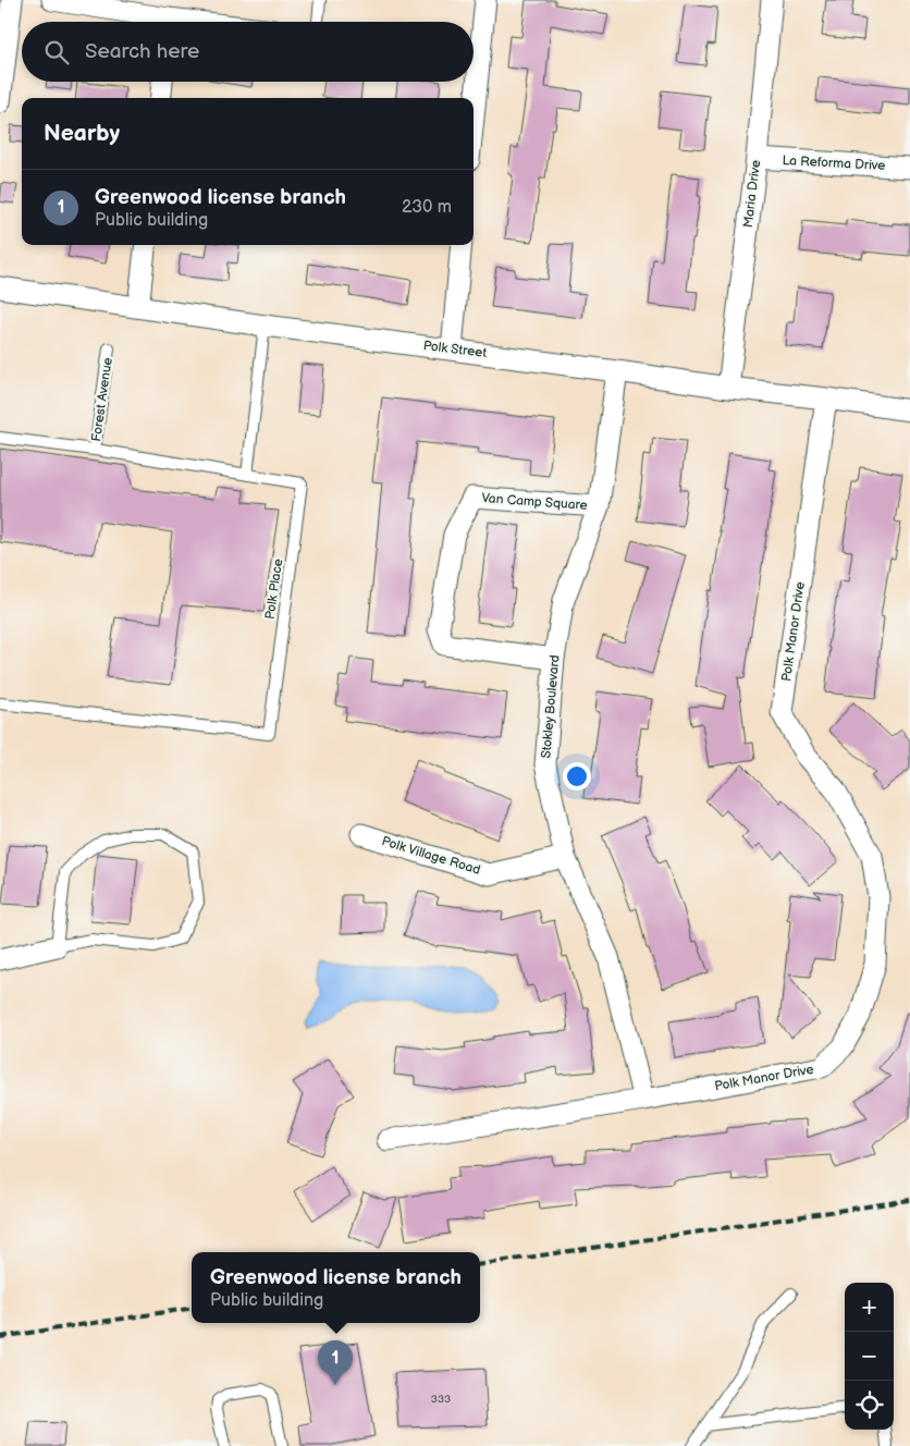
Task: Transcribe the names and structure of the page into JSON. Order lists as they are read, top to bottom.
{
  "streets": {
    "street": [
      "La Reforma Drive",
      "Maria Drive",
      "Polk Street",
      "Van Camp Square",
      "Polk Manor Drive",
      "Stokley Boulevard",
      "Polk Village Road"
    ],
    "lane": ["Forest Avenue", "Polk Place"]
  },
  "crossings": [
    ["La Reforma Drive", "Maria Drive"],
    ["Maria Drive", "Polk Street"],
    ["Polk Street", "Polk Manor Drive"],
    ["Polk Street", "Stokley Boulevard"],
    ["Forest Avenue", "Polk Place"],
    ["Van Camp Square", "Stokley Boulevard"],
    ["Polk Manor Drive", "Stokley Boulevard"],
    ["Stokley Boulevard", "Polk Village Road"]
  ],
  "house_numbers": ["333"],
  "page": {
    "search": "Search here",
    "heading": "Nearby",
    "list": [
      {
        "mark": "1",
        "name": "Greenwood license branch",
        "note": "Public building",
        "value": "230 m"
      }
    ],
    "popup": ["Greenwood license branch", "Public building"],
    "map_buttons": ["+", "−"],
    "pins": "1"
  }
}
